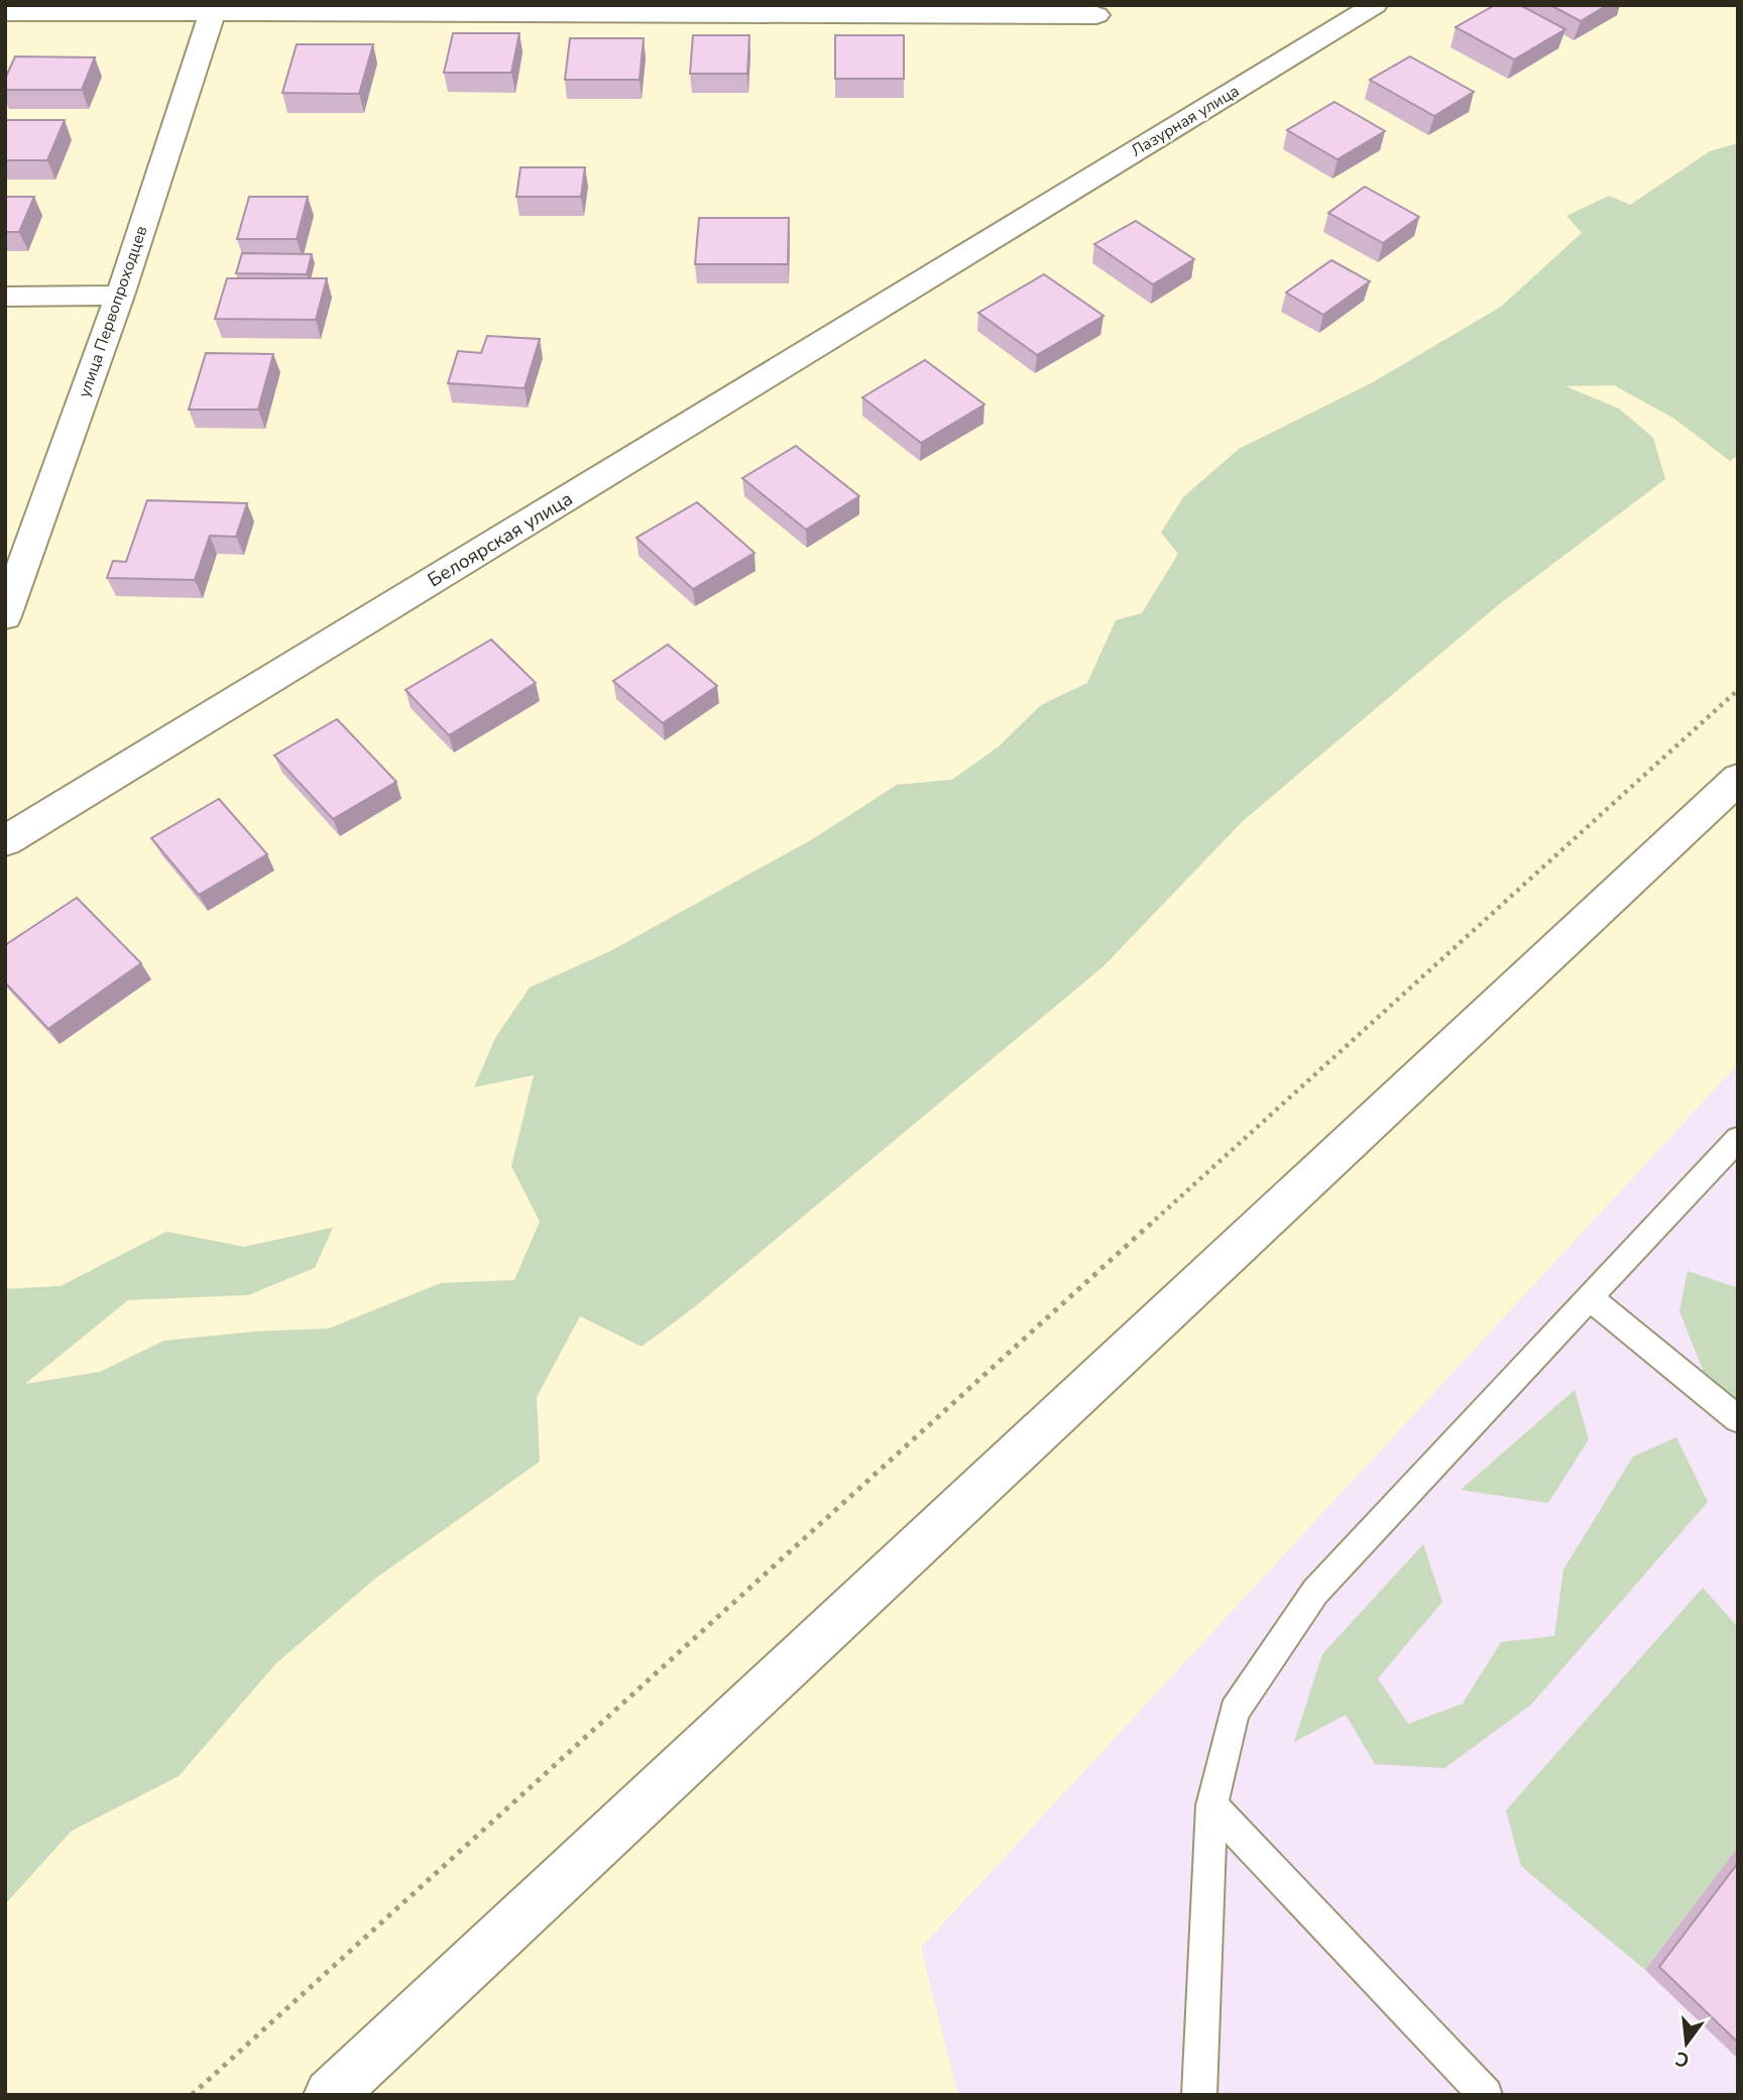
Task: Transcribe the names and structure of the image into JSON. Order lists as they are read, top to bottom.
{
  "streets": {
    "street": ["Лазурная улица", "улица Первопроходцев", "Белоярская улица"]
  },
  "crossings": [
    ["Лазурная улица", "Белоярская улица"]
  ],
  "north": "bottom"
}
